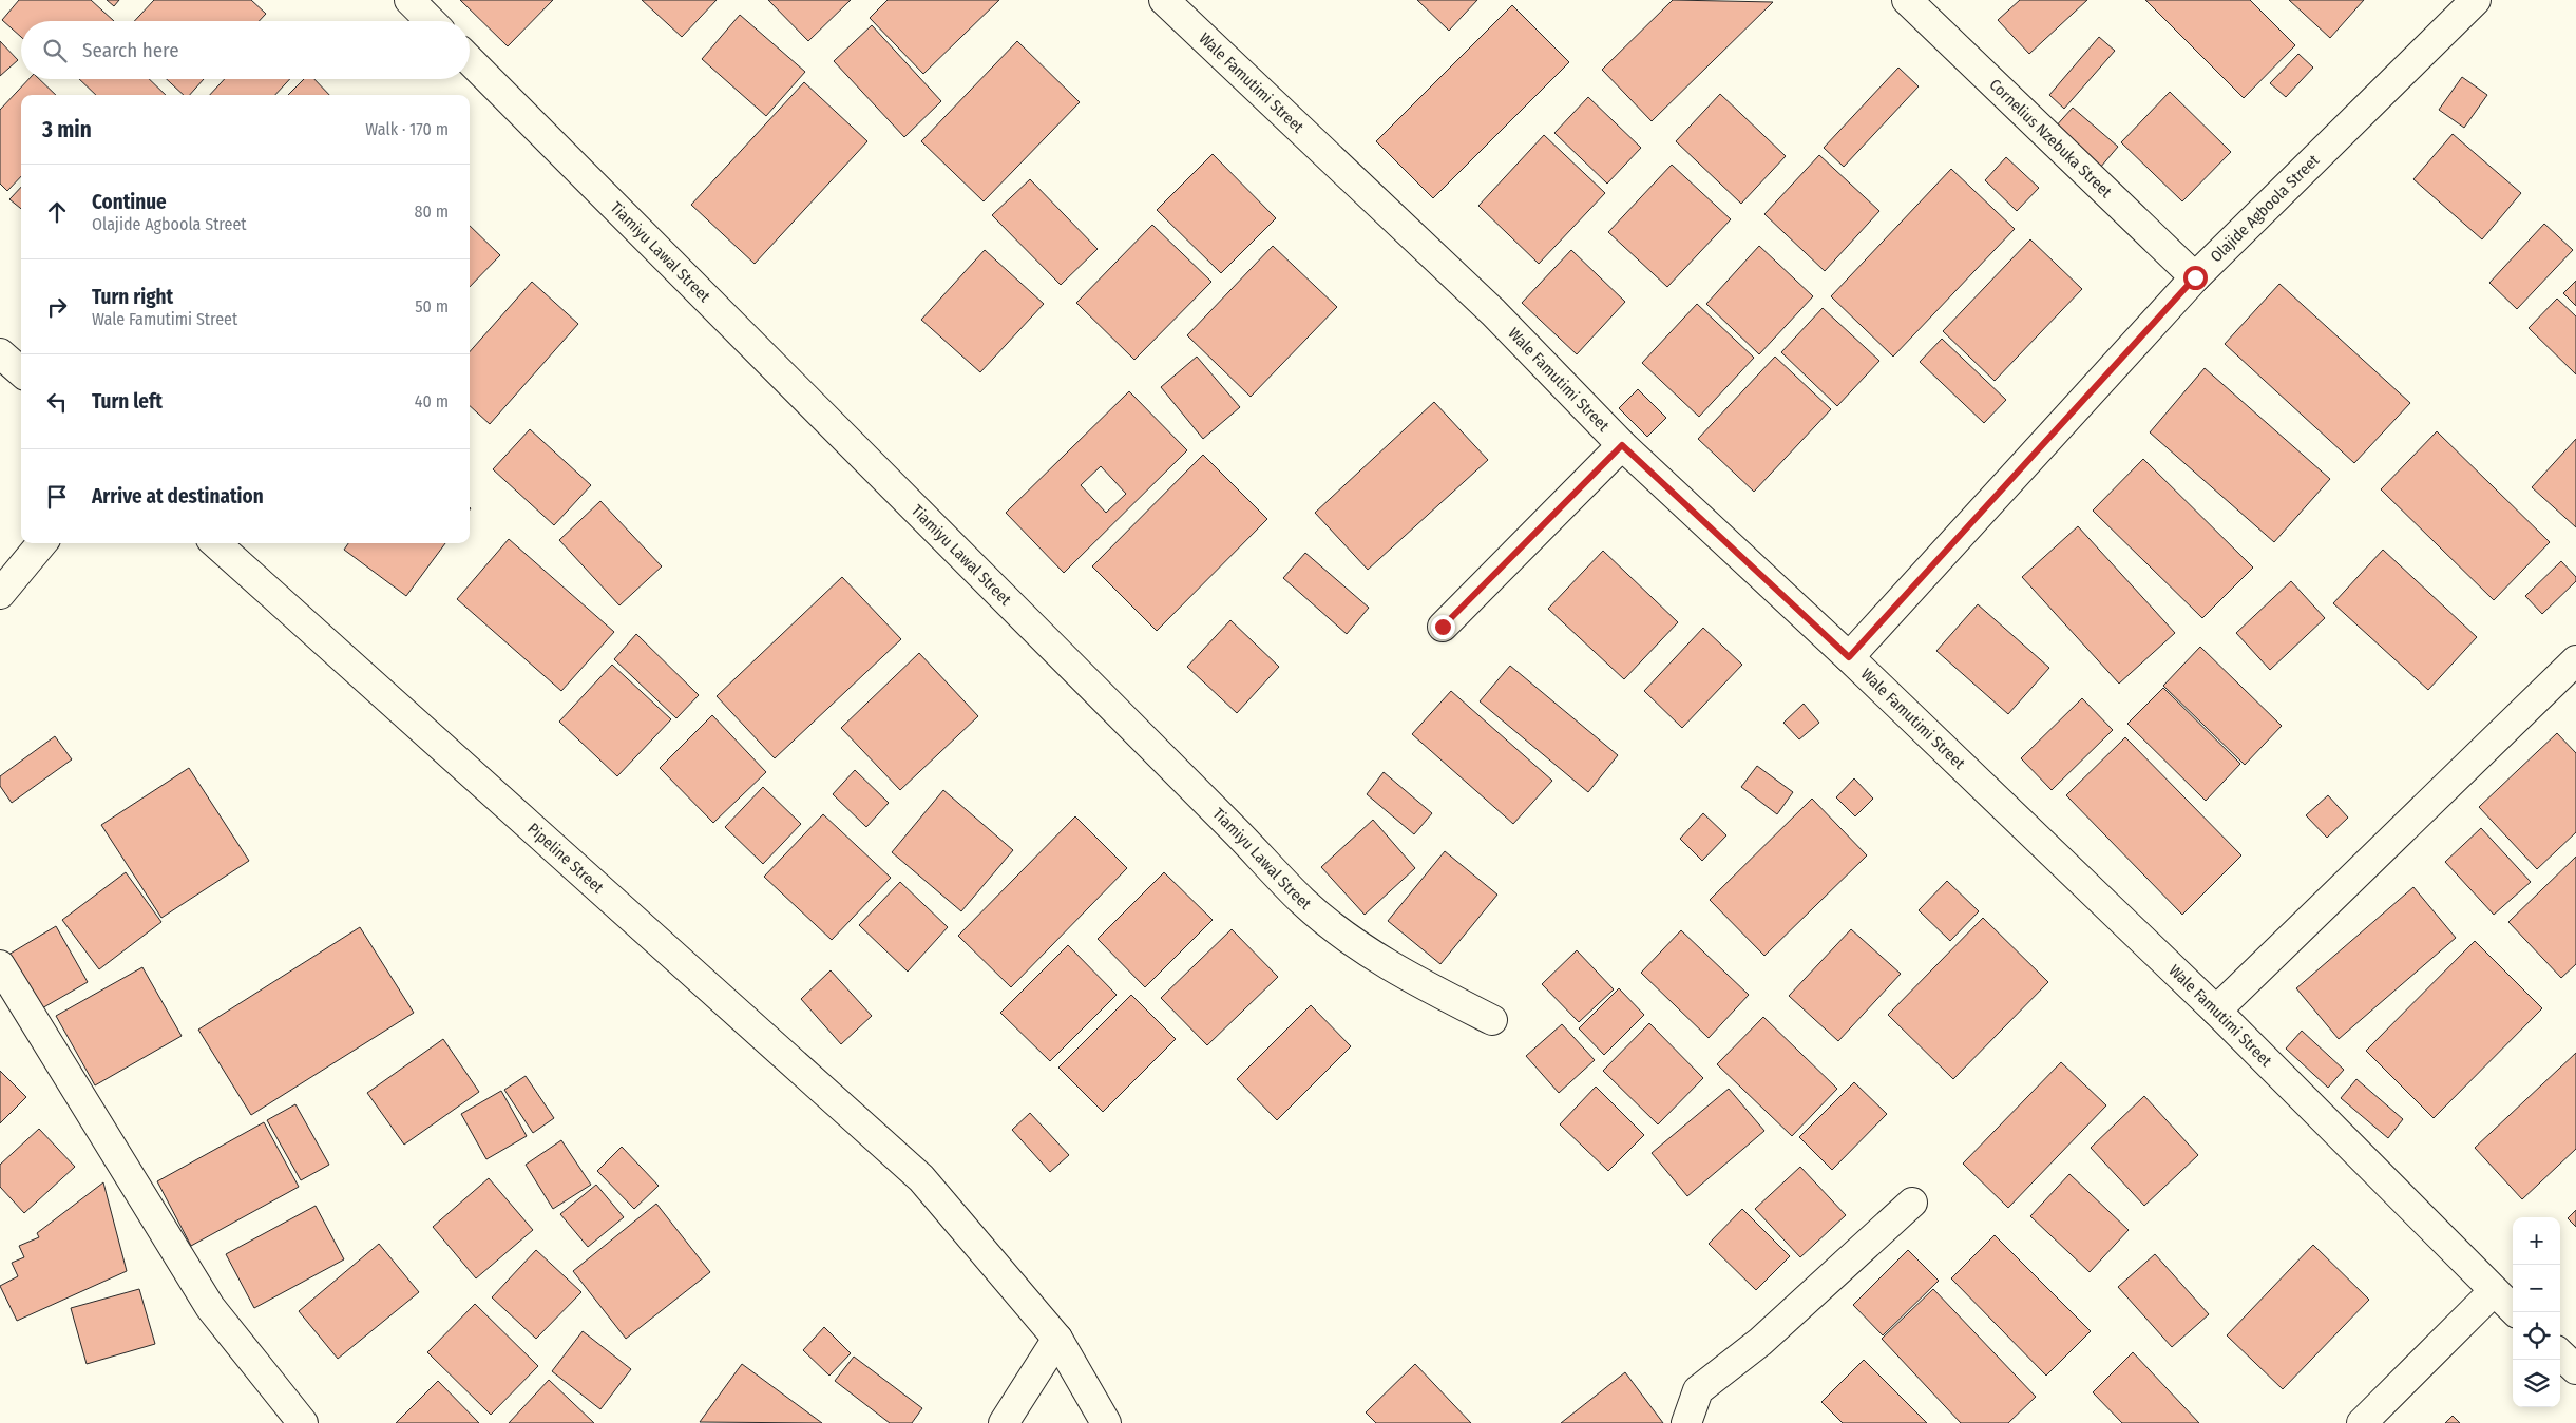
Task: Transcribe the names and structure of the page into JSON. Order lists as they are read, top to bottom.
{
  "streets": {
    "street": [
      "Wale Famutimi Street",
      "Cornelius Nzebuka Street",
      "Olajide Agboola Street",
      "Tiamiyu Lawal Street",
      "Pipeline Street"
    ]
  },
  "crossings": [
    ["Wale Famutimi Street", "Olajide Agboola Street"],
    ["Cornelius Nzebuka Street", "Olajide Agboola Street"]
  ],
  "page": {
    "search": "Search here",
    "heading": ["3 min", "Walk · 170 m"],
    "list": [
      ["Continue", "Olajide Agboola Street", "80 m"],
      ["Turn right", "Wale Famutimi Street", "50 m"],
      ["Turn left", "40 m"],
      "Arrive at destination"
    ],
    "map_buttons": ["+", "−"]
  }
}
